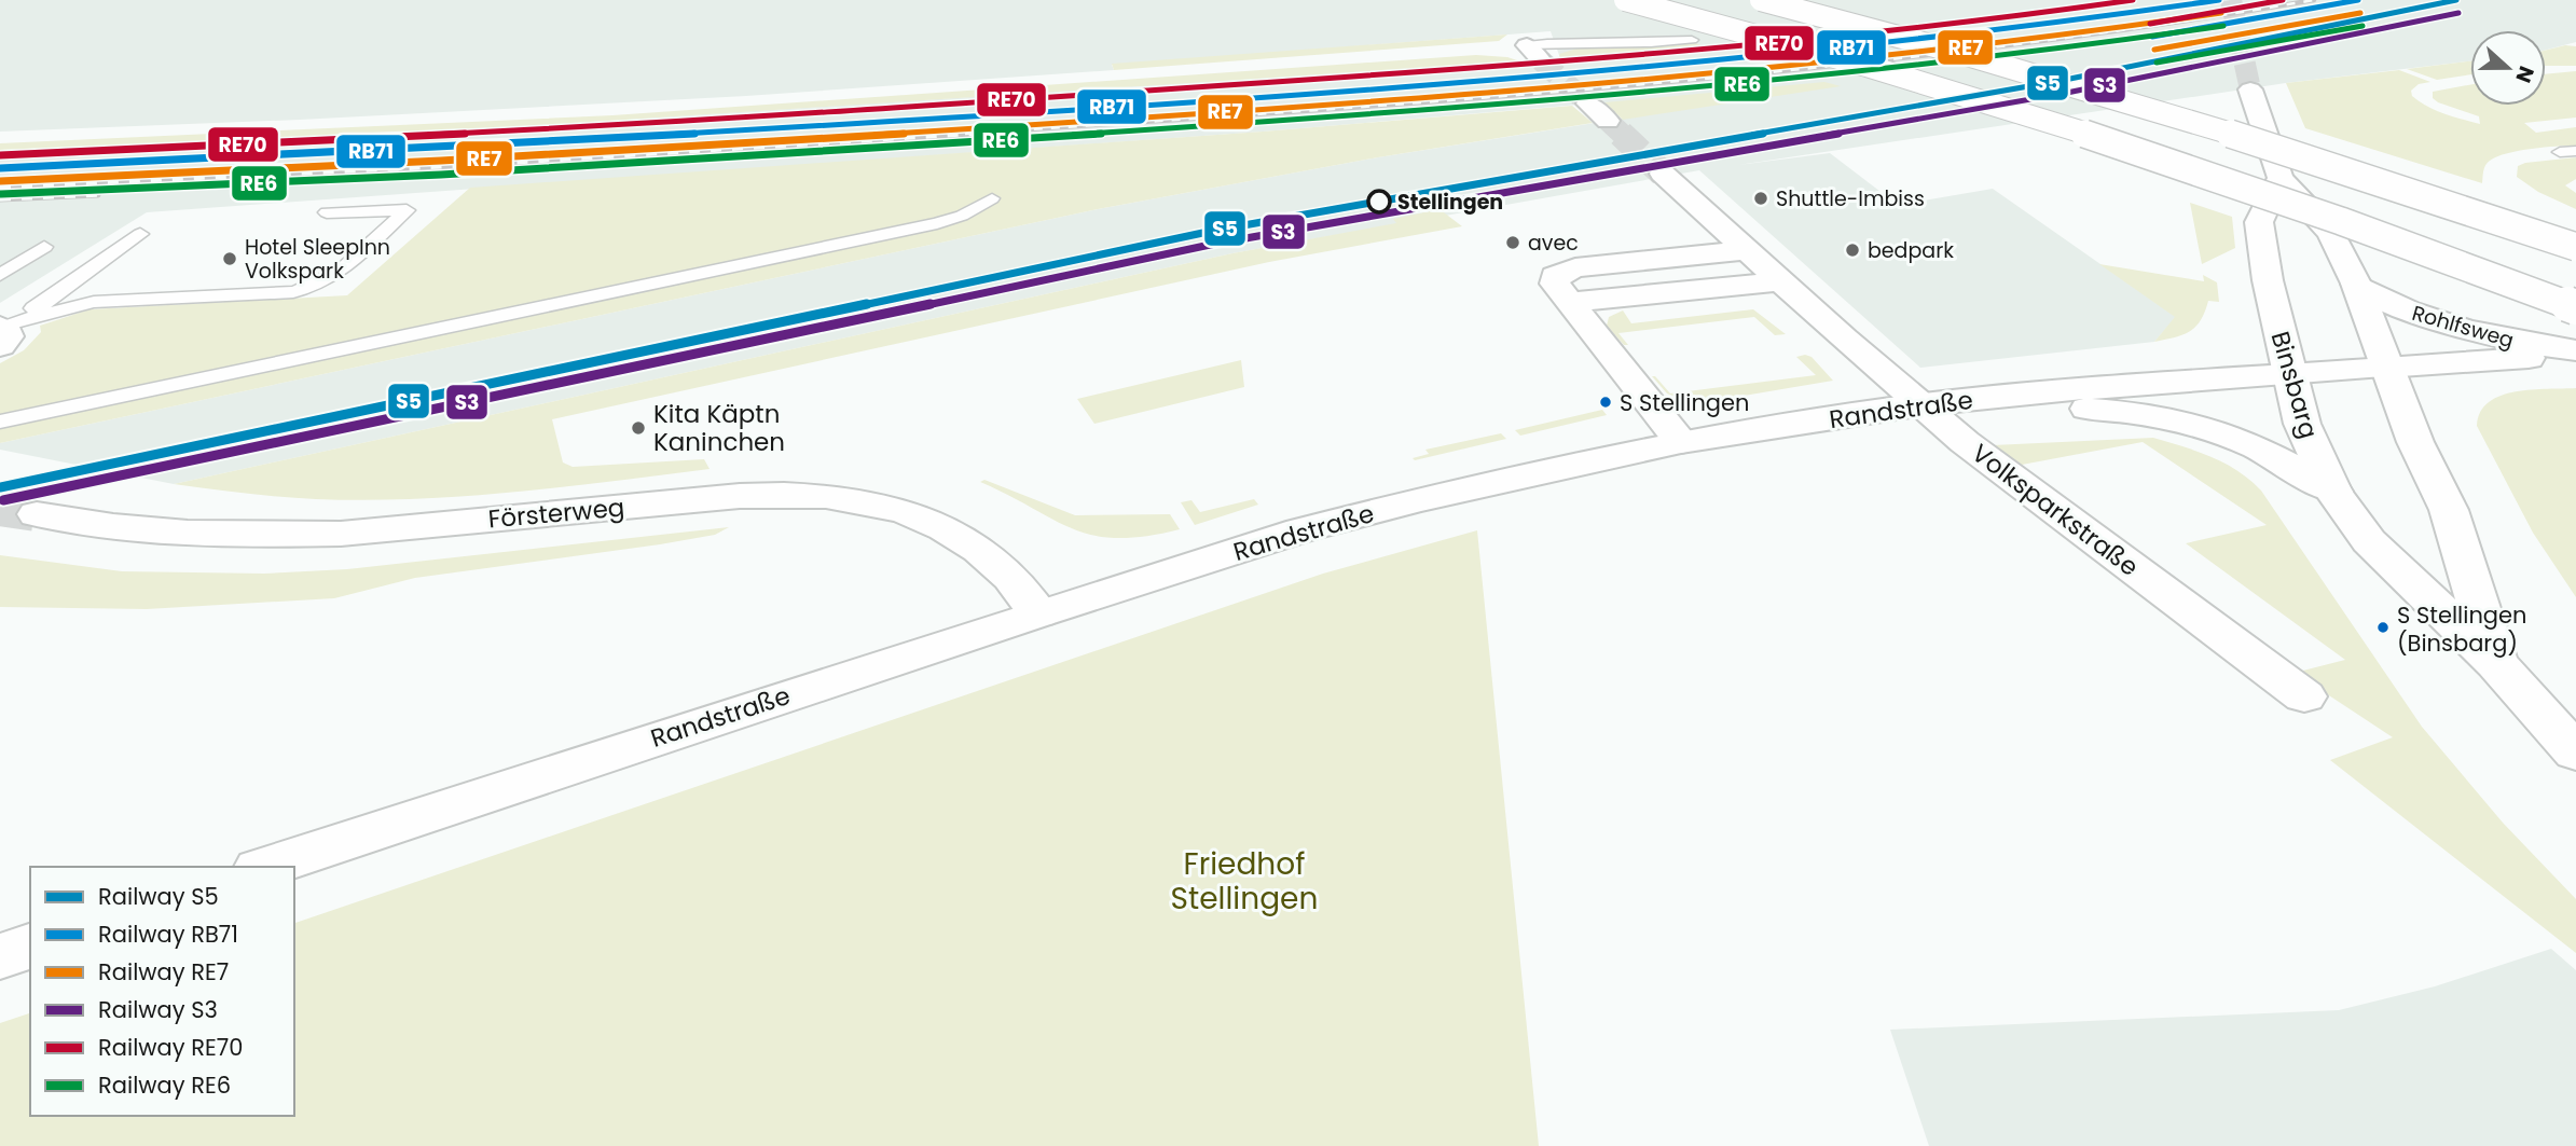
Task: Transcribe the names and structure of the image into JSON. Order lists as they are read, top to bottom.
{
  "streets": {
    "main road": [
      "Rohlfsweg",
      "Binsbarg",
      "Randstraße",
      "Volksparkstraße",
      "Försterweg"
    ]
  },
  "crossings": [
    ["Rohlfsweg", "Binsbarg"],
    ["Rohlfsweg", "Randstraße"],
    ["Binsbarg", "Randstraße"],
    ["Randstraße", "Volksparkstraße"],
    ["Randstraße", "Försterweg"]
  ],
  "parks": ["Friedhof Stellingen"],
  "places": [
    "Shuttle-Imbiss",
    "Stellingen",
    "avec",
    "bedpark",
    "Hotel SleepInn Volkspark",
    "S Stellingen",
    "Kita Käptn Kaninchen",
    "S Stellingen (Binsbarg)"
  ],
  "lines": [
    "rail line S5",
    "rail line RB71",
    "rail line RE70",
    "rail line RE7",
    "rail line S3",
    "rail line RE6"
  ],
  "legend": [
    "Railway S5",
    "Railway RB71",
    "Railway RE7",
    "Railway S3",
    "Railway RE70",
    "Railway RE6"
  ],
  "north": "right"
}
